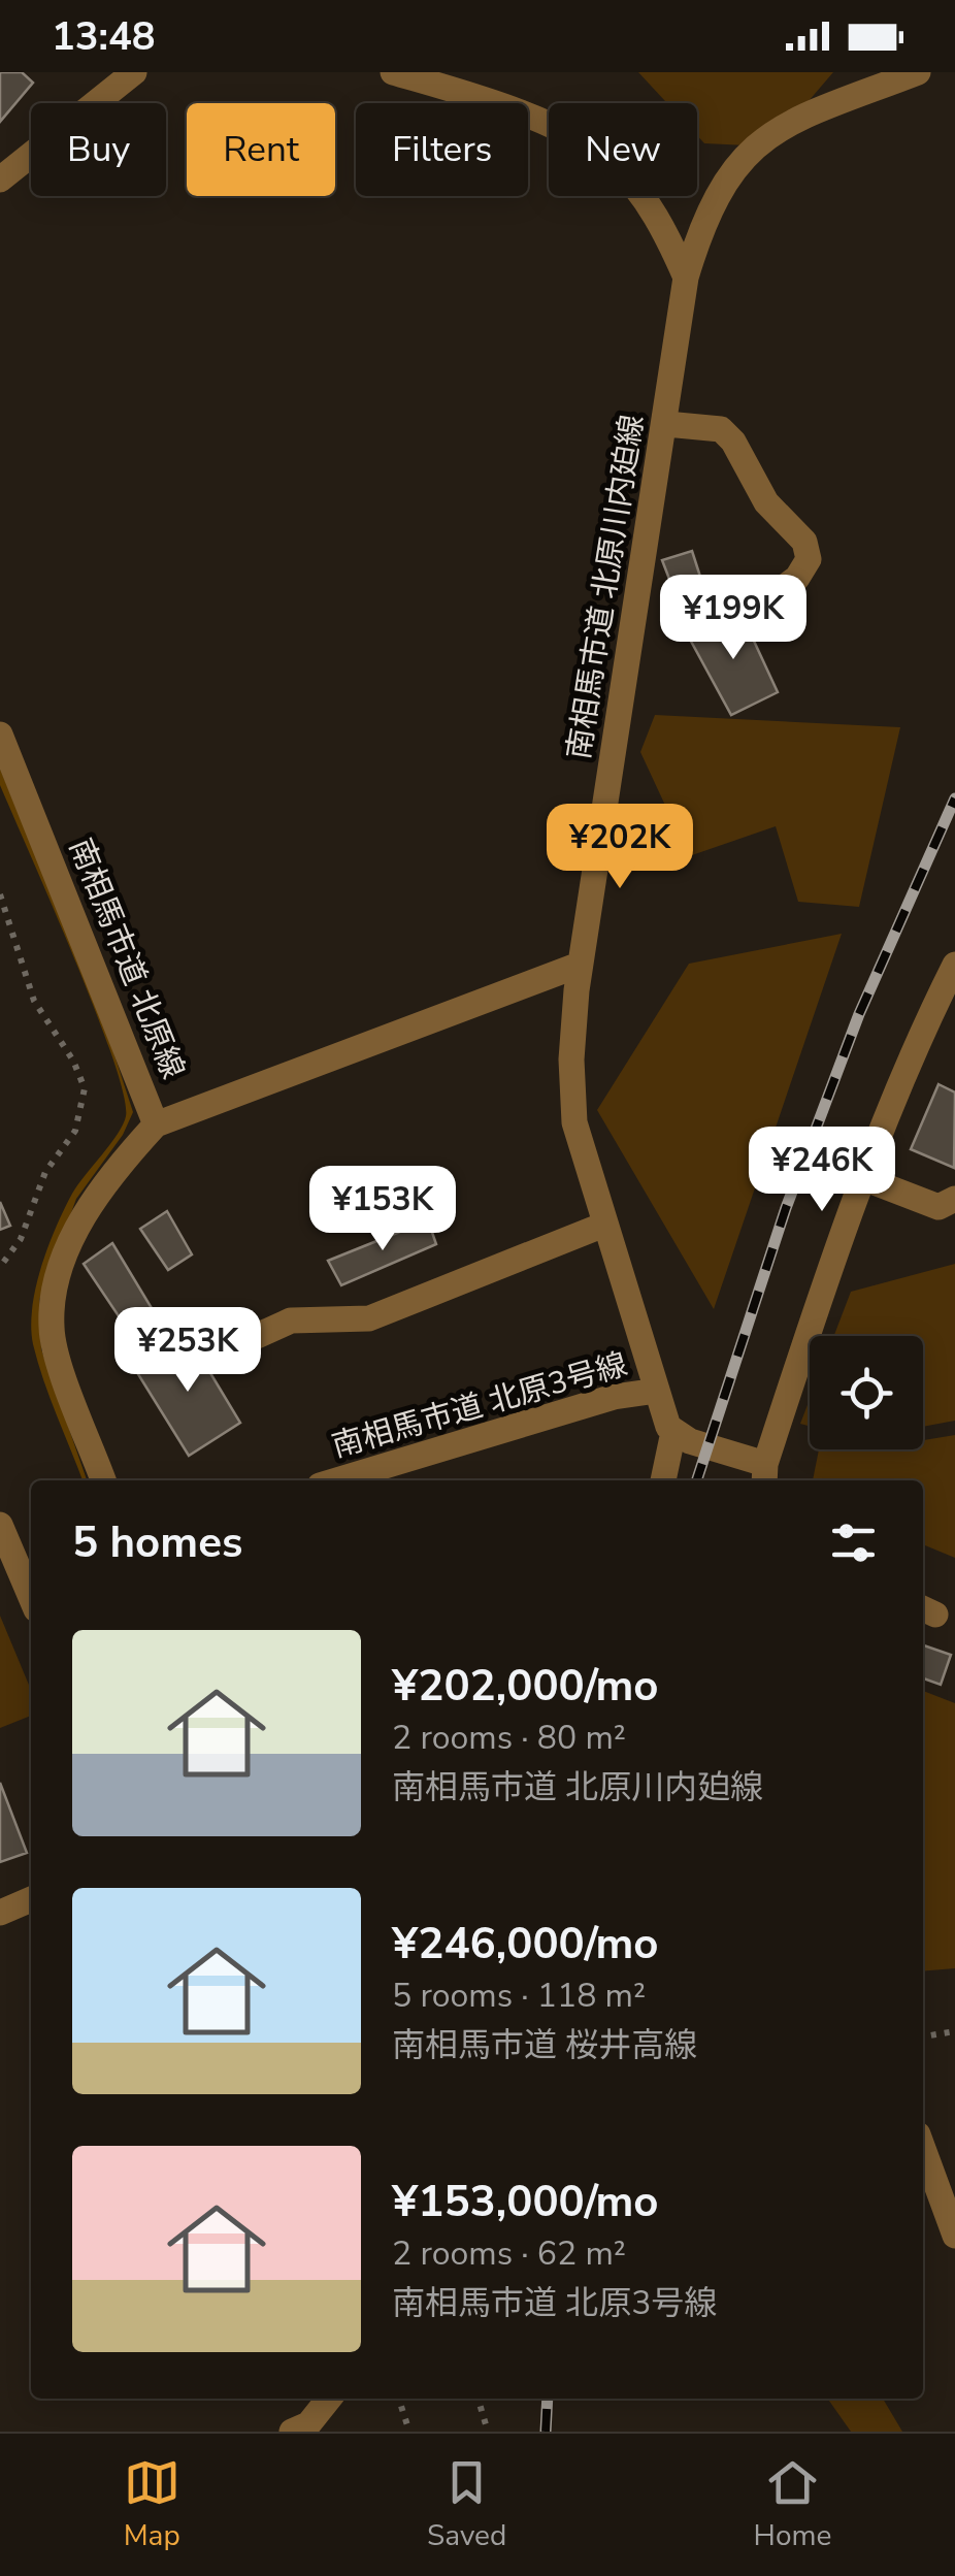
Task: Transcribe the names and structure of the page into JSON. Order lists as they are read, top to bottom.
{
  "streets": {
    "street": ["南相馬市道 北原川内廹線", "南相馬市道 北原線", "南相馬市道 北原3号線"]
  },
  "crossings": [
    ["南相馬市道 北原川内廹線", "南相馬市道 北原3号線"]
  ],
  "page": {
    "status": "13:48",
    "chip": [
      "Buy",
      "Rent",
      "Filters",
      "New"
    ],
    "price": [
      "¥199K",
      "¥202K",
      "¥246K",
      "¥153K",
      "¥253K"
    ],
    "heading": "5 homes",
    "list": [
      {
        "name": "¥202,000/mo",
        "note": "2 rooms · 80 m² · 南相馬市道 北原川内廹線"
      },
      {
        "name": "¥246,000/mo",
        "note": "5 rooms · 118 m² · 南相馬市道 桜井高線"
      },
      {
        "name": "¥153,000/mo",
        "note": "2 rooms · 62 m² · 南相馬市道 北原3号線"
      }
    ],
    "tabs": ["Map", "Saved", "Home"]
  }
}
